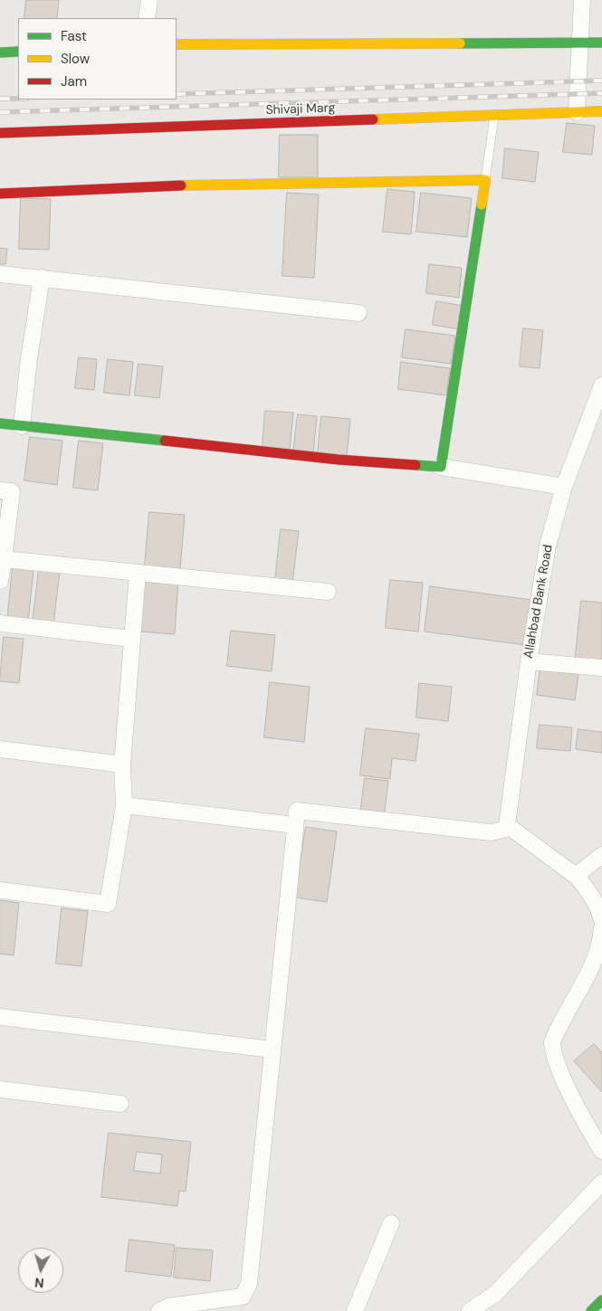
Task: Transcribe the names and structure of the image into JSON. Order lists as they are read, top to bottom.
{
  "streets": {
    "street": ["Shivaji Marg", "Allahbad Bank Road"]
  },
  "legend": ["Fast", "Slow", "Jam"],
  "north": "bottom"
}
